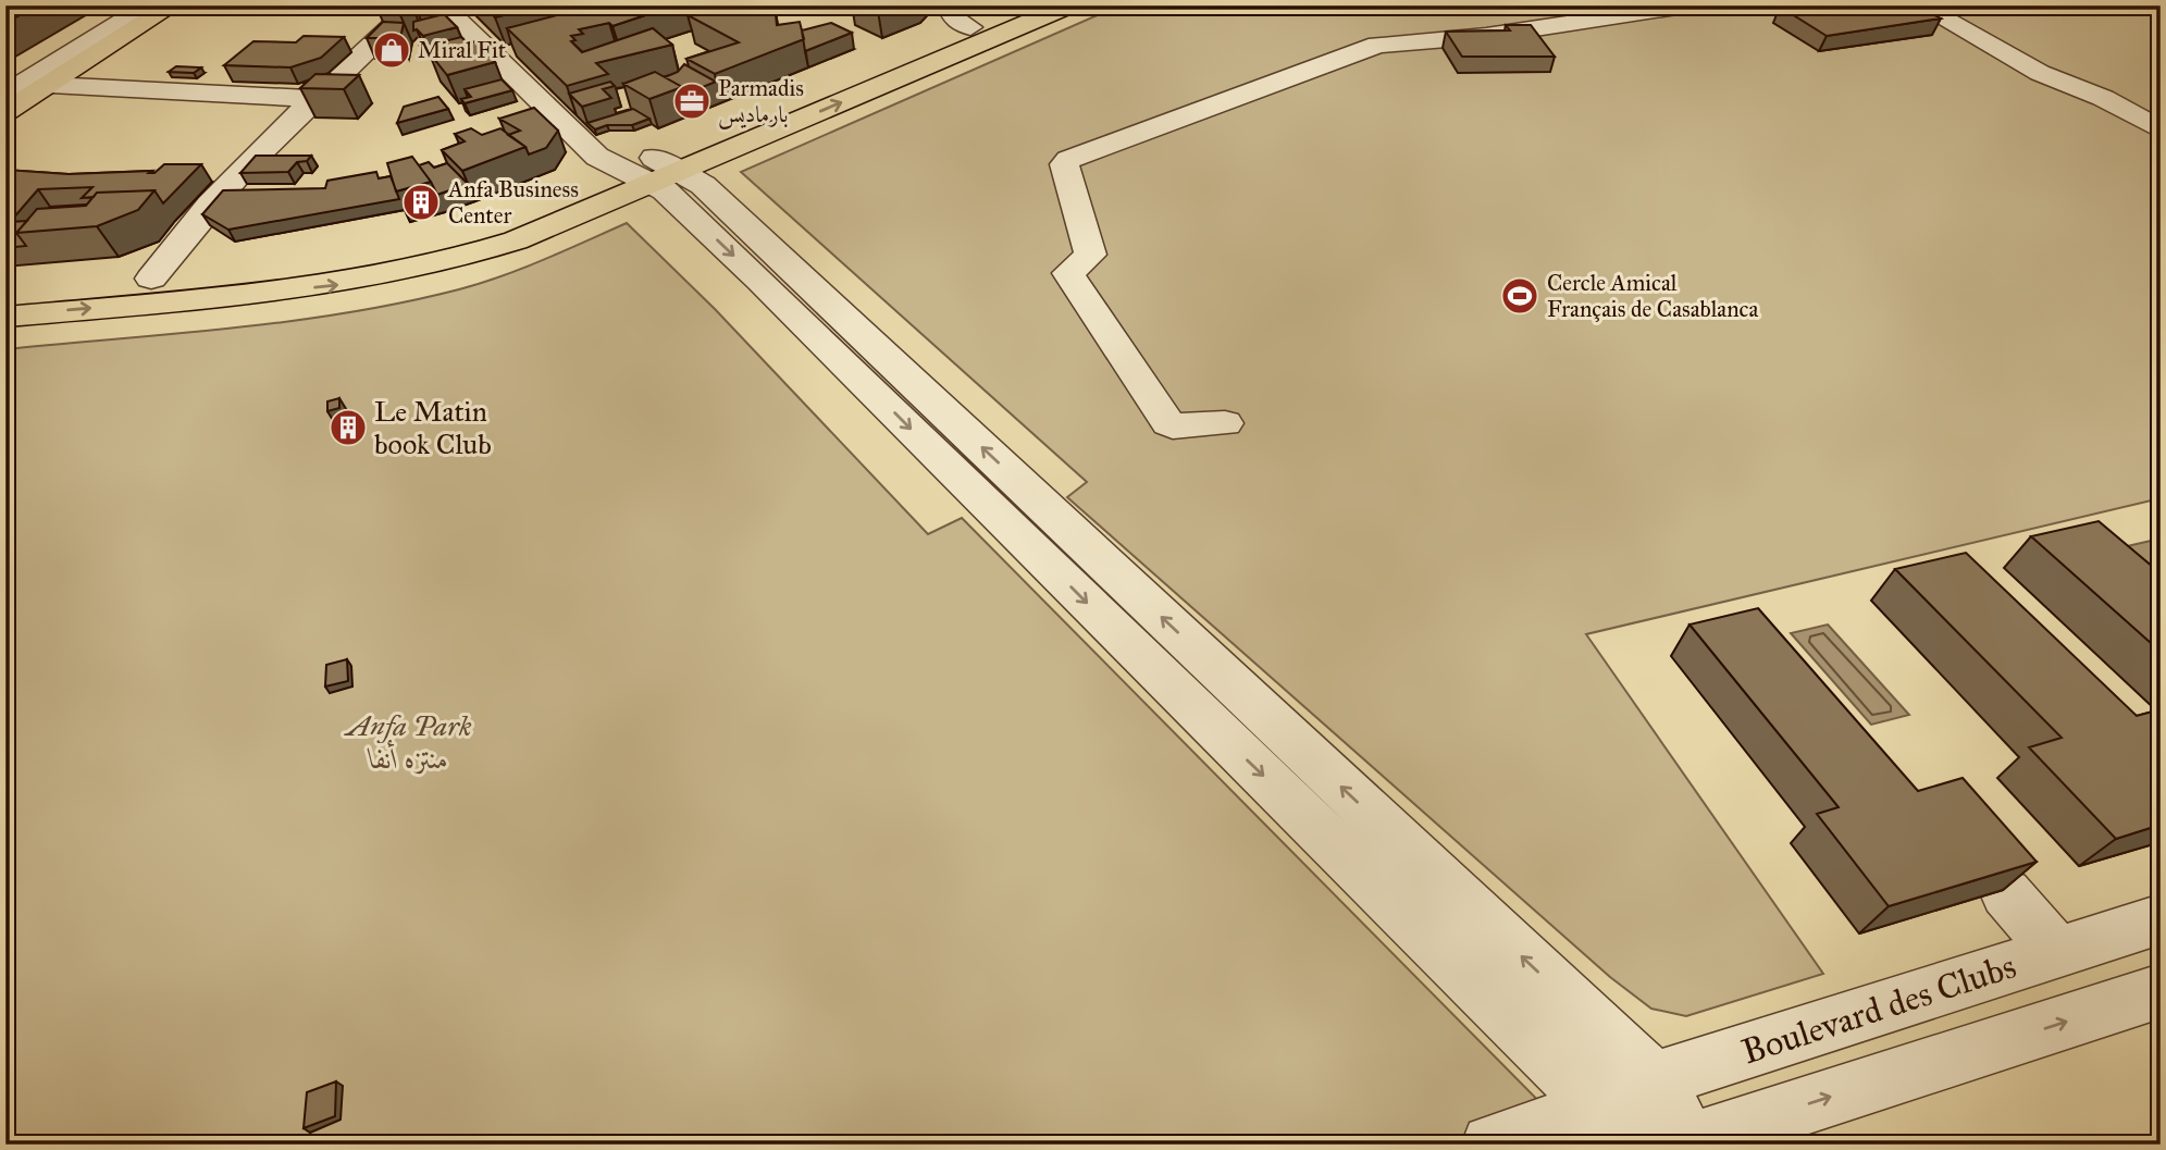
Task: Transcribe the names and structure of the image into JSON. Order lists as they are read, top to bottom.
{
  "streets": {
    "street": ["Boulevard des Clubs"]
  },
  "parks": ["Anfa Park منتزه أنفا"],
  "places": {
    "shop": ["Miral Fit"],
    "office": ["Parmadis بارماديس"],
    "building": ["Anfa Business Center", "Le Matin book Club"],
    "sports": ["Cercle Amical Français de Casablanca"]
  }
}
